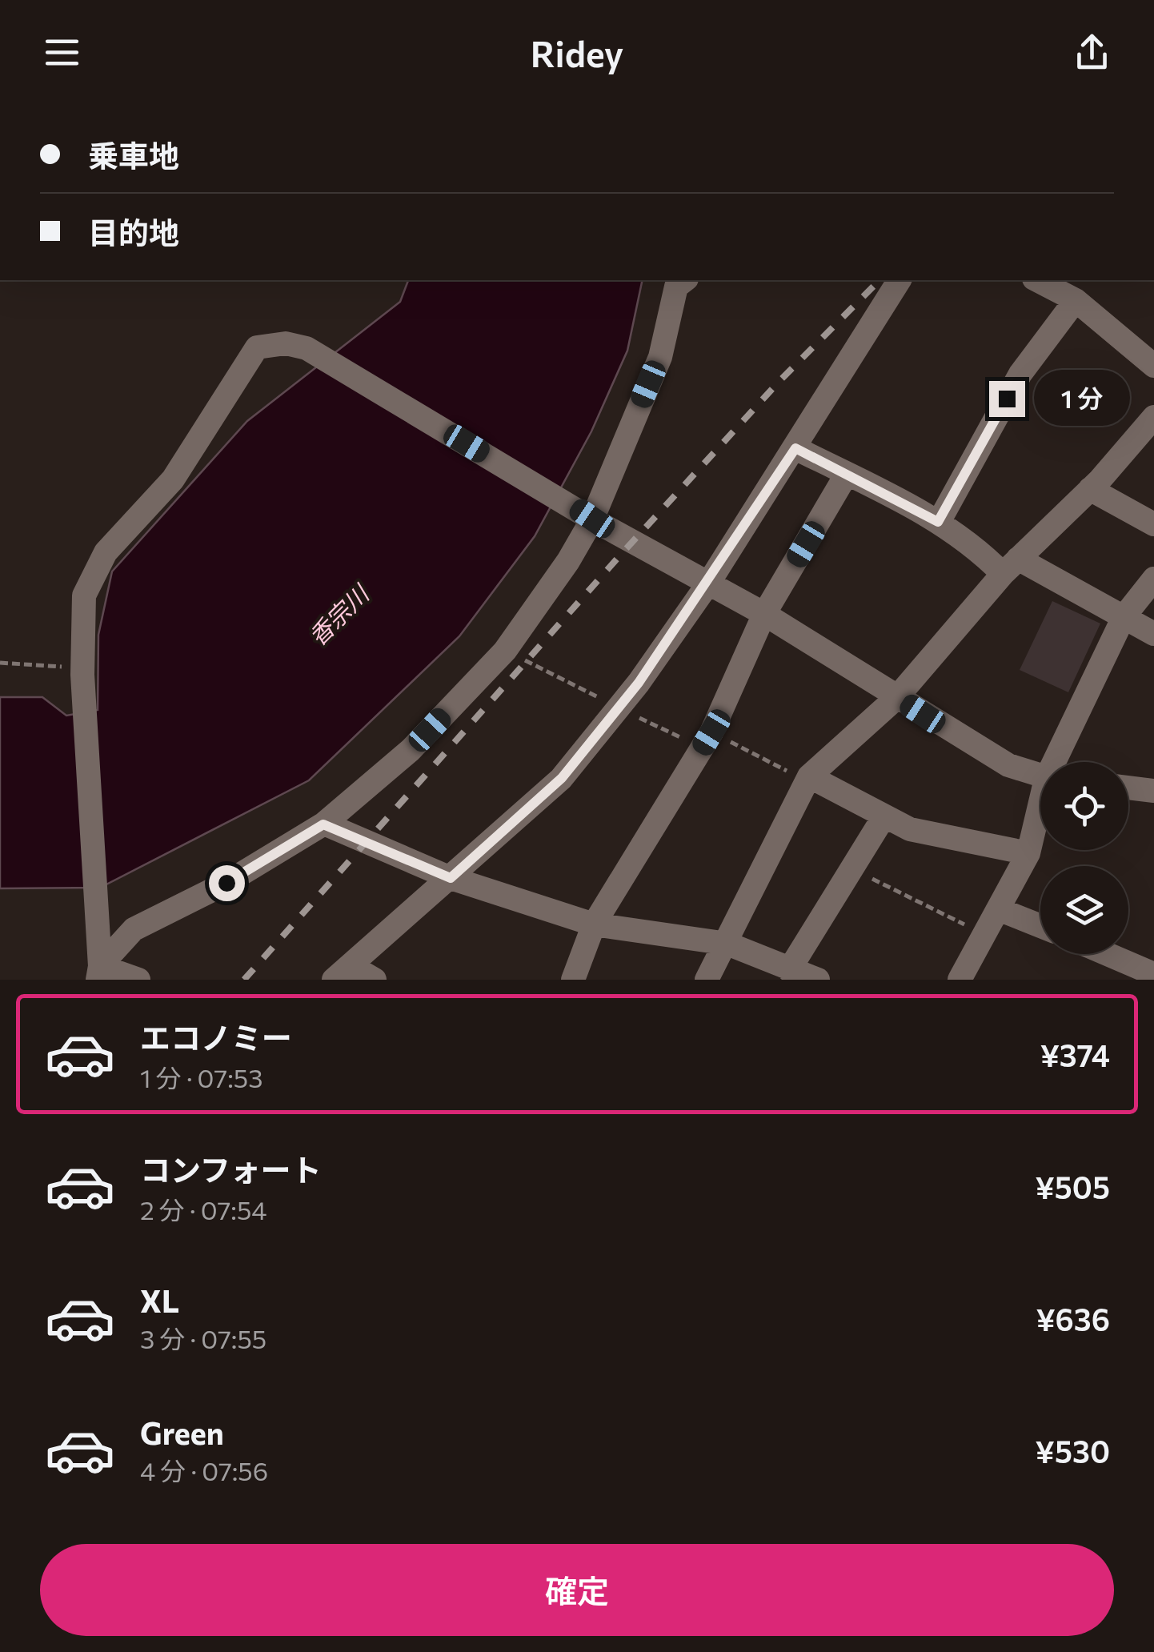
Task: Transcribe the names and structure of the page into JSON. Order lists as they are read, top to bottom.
{
  "water": ["香宗川"],
  "page": {
    "header": "Ridey",
    "banner": ["乗車地", "目的地"],
    "bubble": "1 分",
    "list": [
      {
        "name": "エコノミー",
        "note": "1 分 · 07:53",
        "value": "¥374"
      },
      {
        "name": "コンフォート",
        "note": "2 分 · 07:54",
        "value": "¥505"
      },
      {
        "name": "XL",
        "note": "3 分 · 07:55",
        "value": "¥636"
      },
      {
        "name": "Green",
        "note": "4 分 · 07:56",
        "value": "¥530"
      }
    ],
    "buttons": "確定"
  }
}
